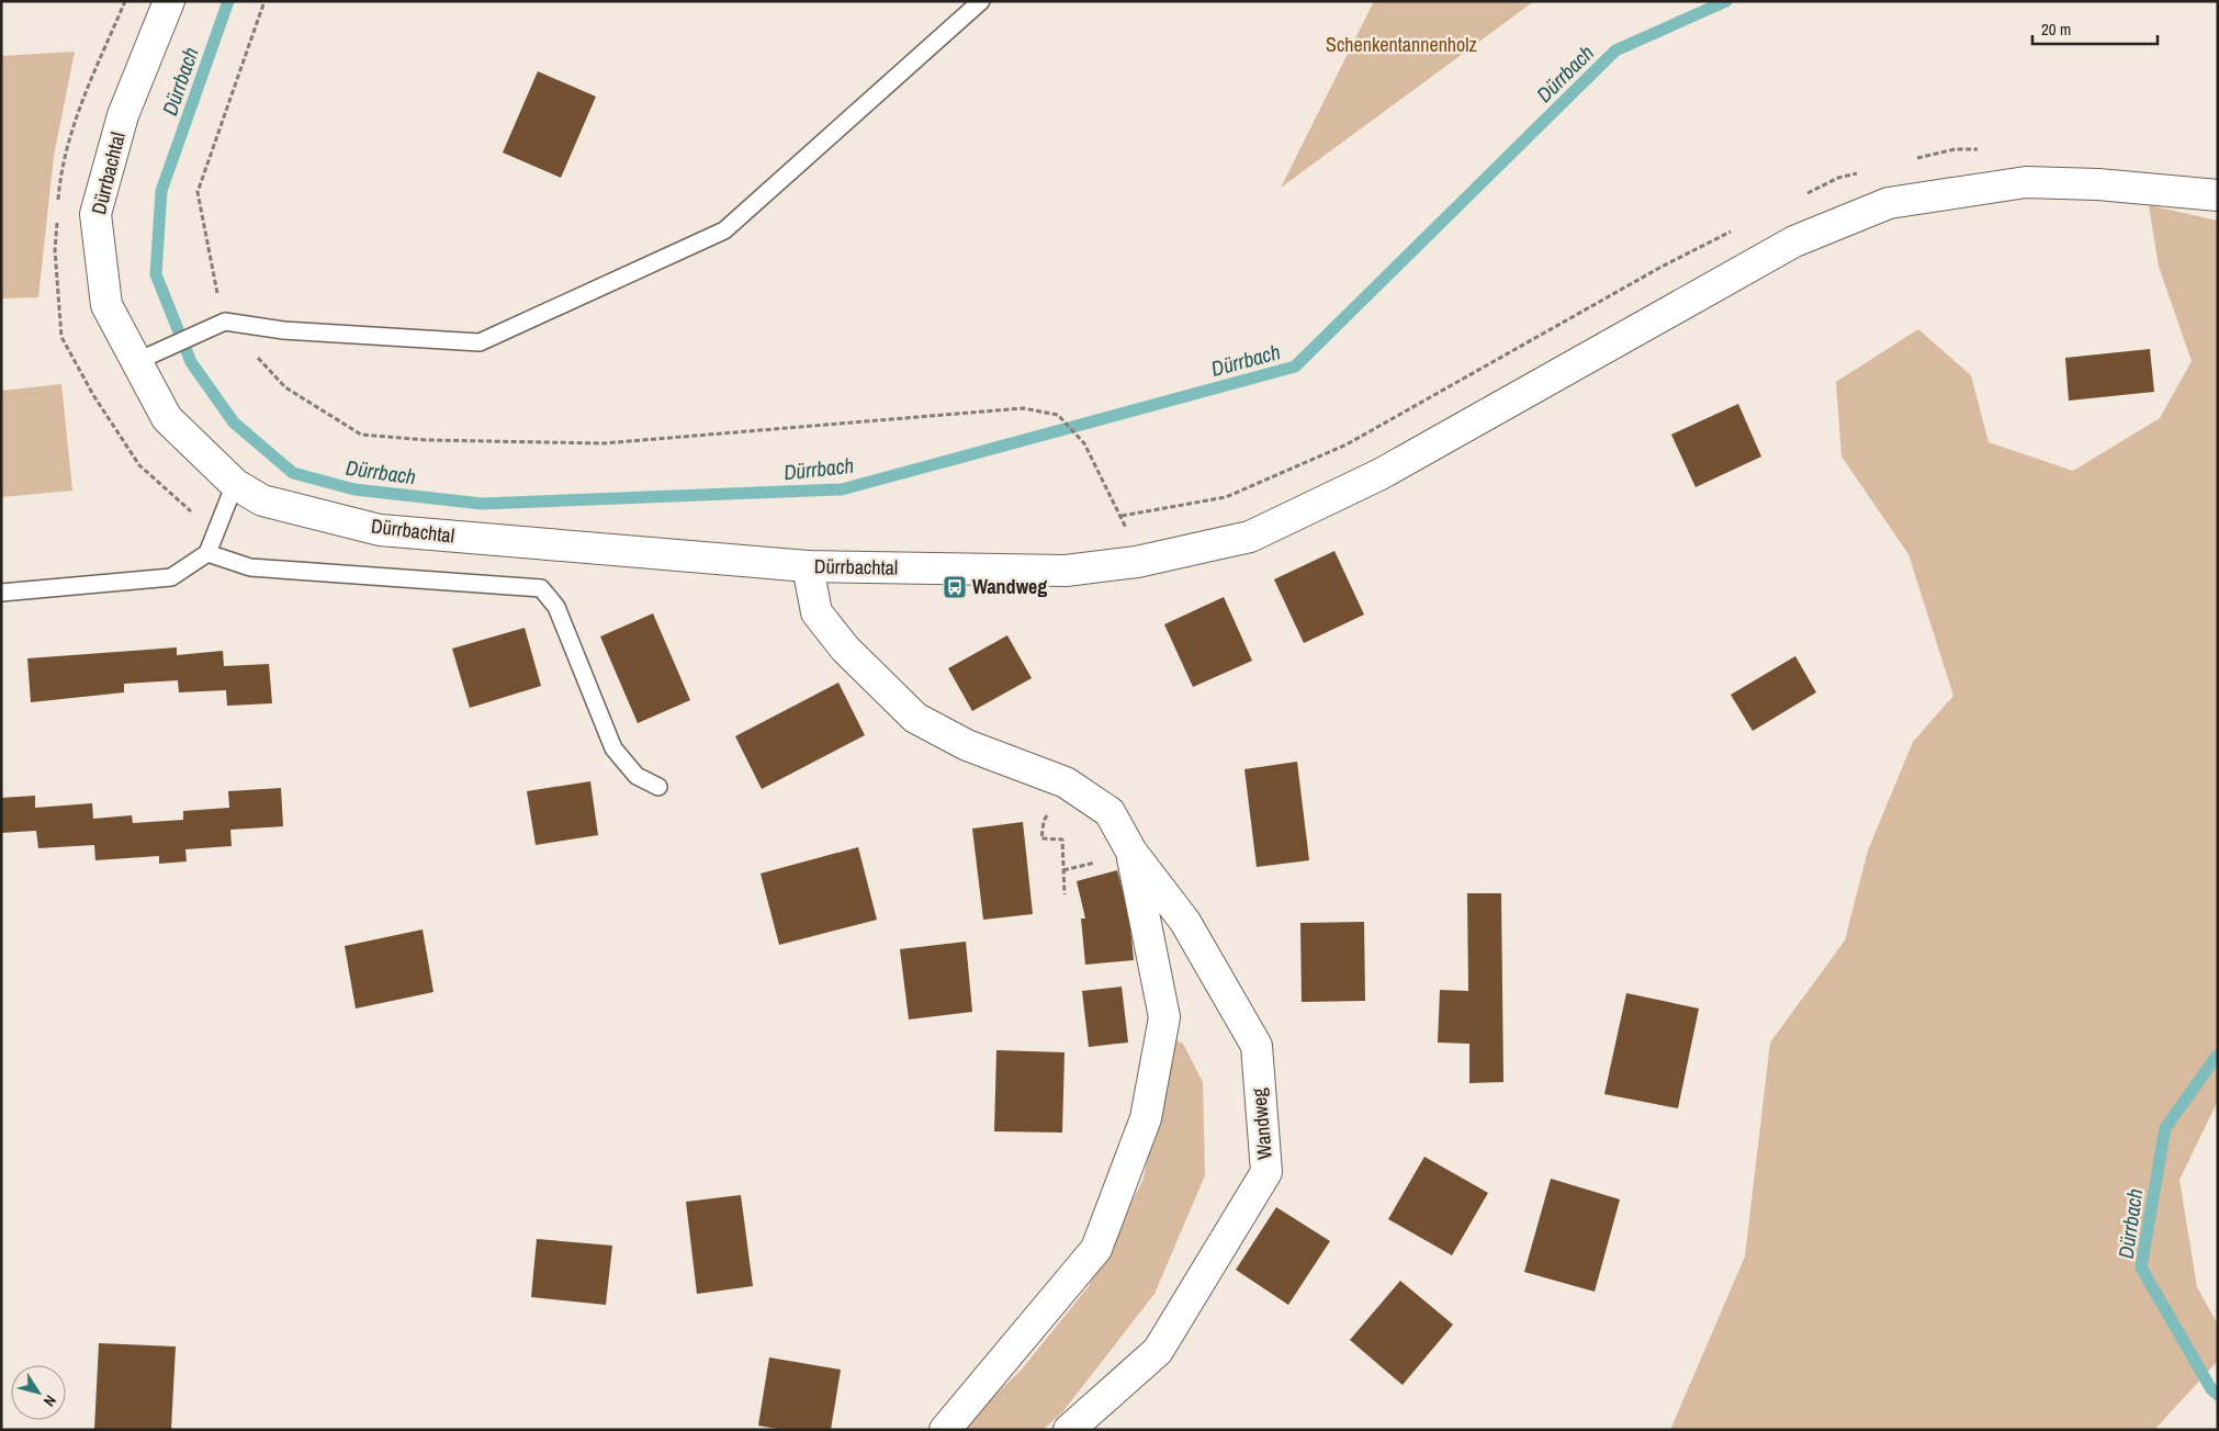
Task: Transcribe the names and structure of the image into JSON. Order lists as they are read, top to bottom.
{
  "streets": {
    "street": ["Dürrbachtal", "Wandweg"]
  },
  "crossings": [
    ["Dürrbachtal", "Wandweg"]
  ],
  "water": ["Dürrbach"],
  "parks": ["Schenkentannenholz"],
  "places": {
    "bus stop": ["Wandweg"]
  },
  "scale_bar": "20 m",
  "north": "bottom right"
}
